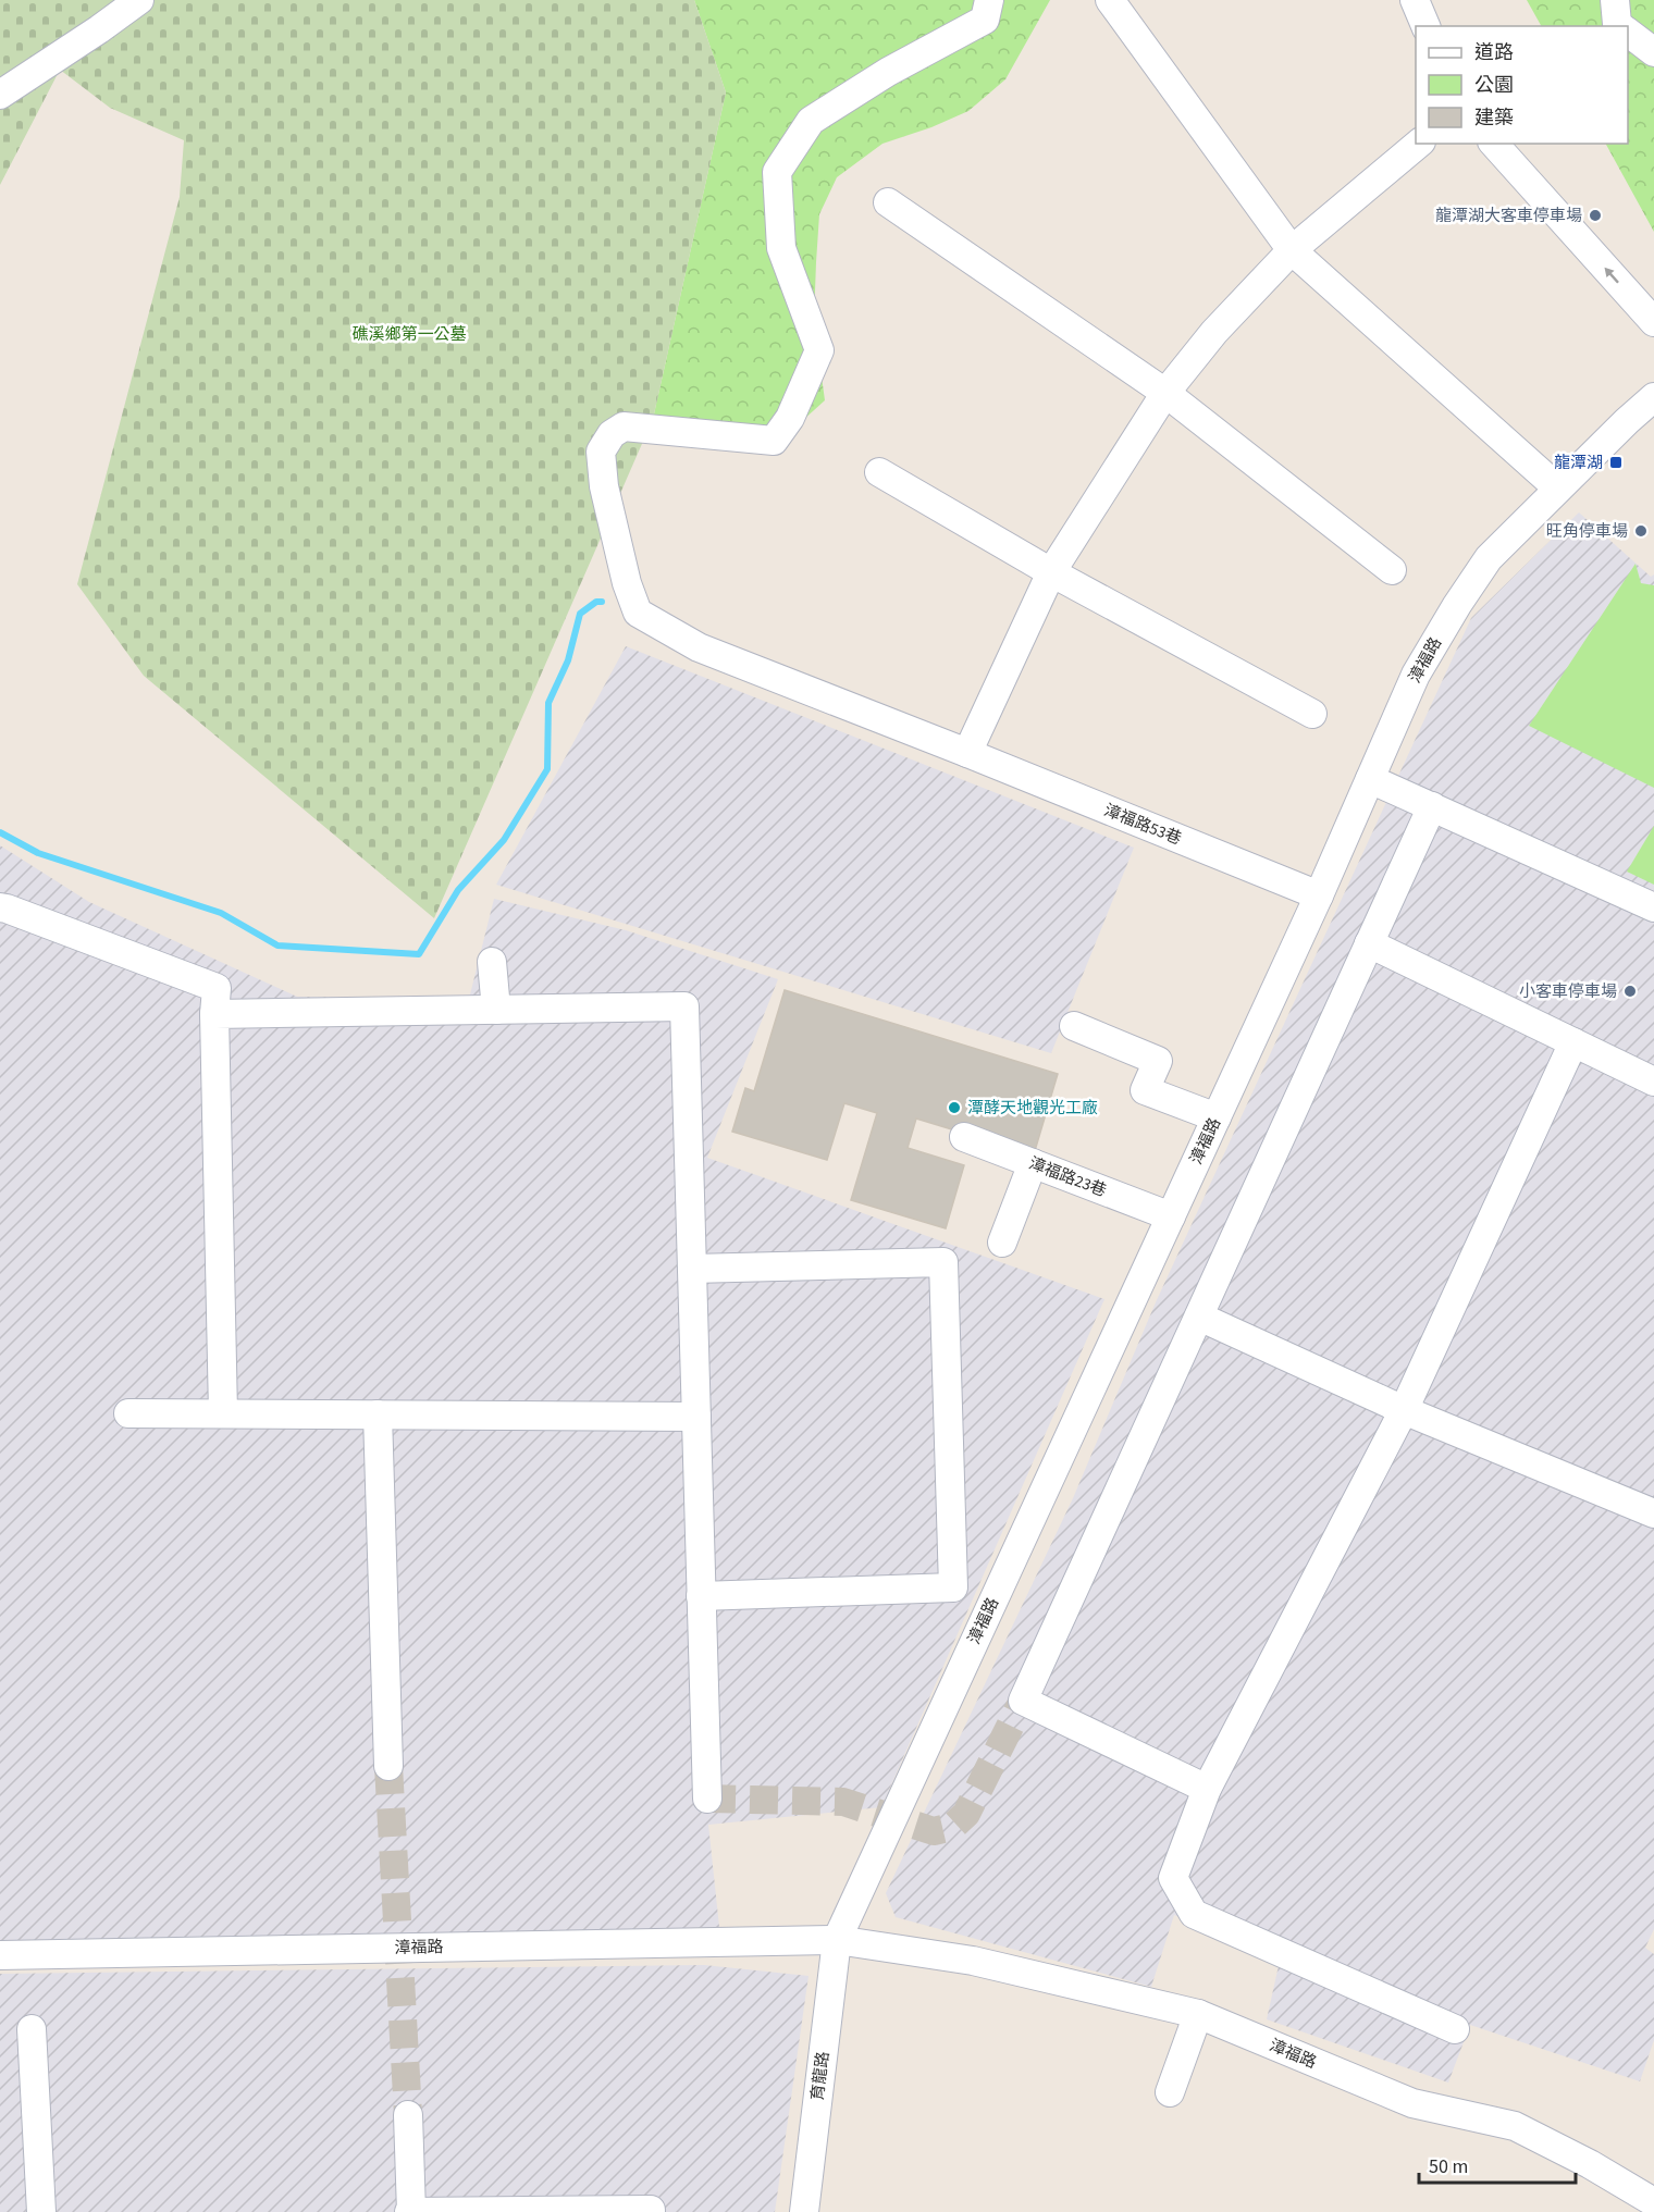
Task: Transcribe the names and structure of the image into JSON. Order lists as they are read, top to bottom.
{
  "streets": {
    "street": [
      "漳福路",
      "漳福路53巷",
      "漳福路23巷",
      "育龍路"
    ]
  },
  "crossings": [
    ["漳福路", "漳福路53巷"],
    ["漳福路", "漳福路23巷"],
    ["漳福路", "育龍路"]
  ],
  "parks": ["礁溪鄉第一公墓"],
  "places": {
    "other": [
      "龍潭湖大客車停車場",
      "旺角停車場",
      "小客車停車場",
      "潭酵天地觀光工廠"
    ],
    "transit": ["龍潭湖"]
  },
  "legend": ["道路", "公園", "建築"],
  "scale_bar": "50 m"
}
